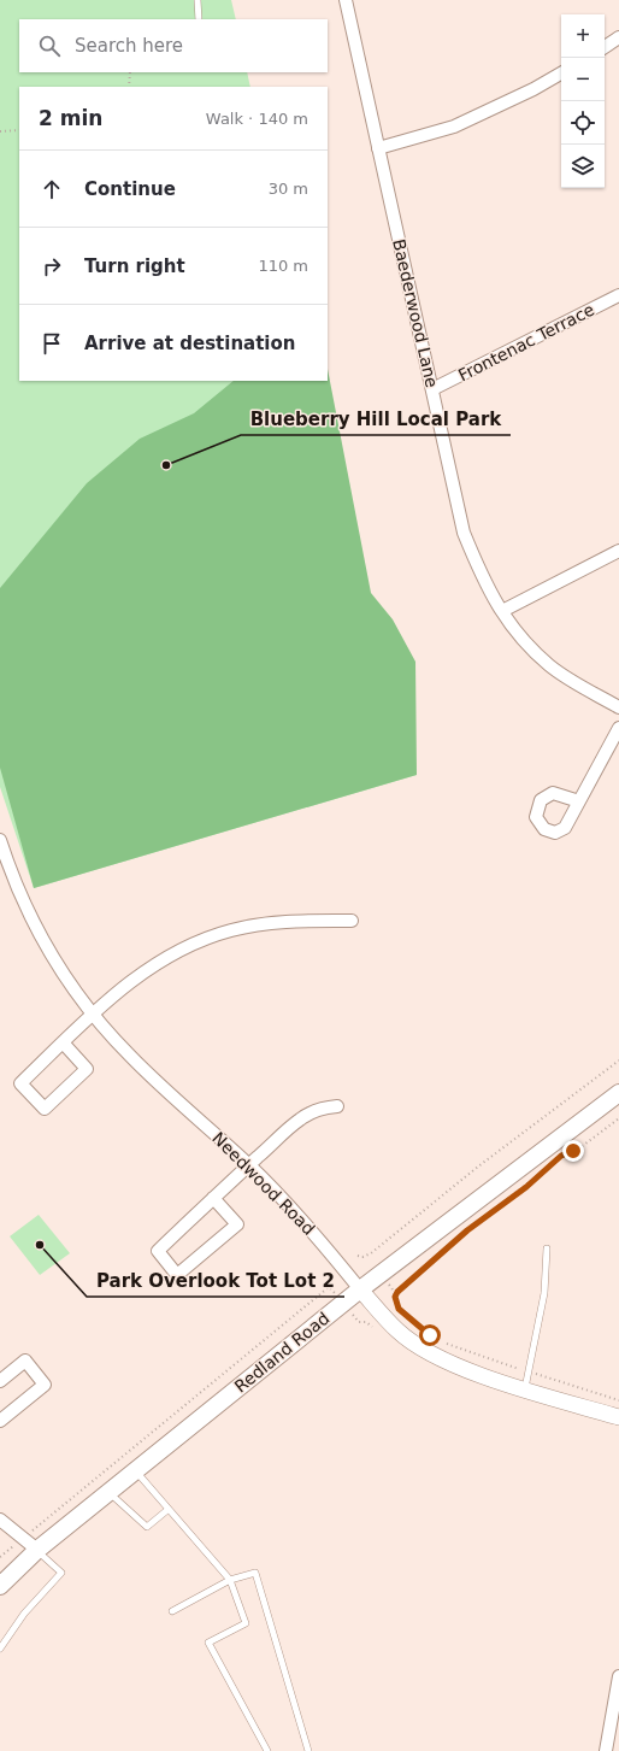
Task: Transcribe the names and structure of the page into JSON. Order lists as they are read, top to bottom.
{
  "streets": {
    "main road": ["Redland Road"],
    "street": ["Baederwood Lane", "Frontenac Terrace", "Needwood Road"]
  },
  "crossings": [
    ["Baederwood Lane", "Frontenac Terrace"],
    ["Needwood Road", "Redland Road"]
  ],
  "places": ["Blueberry Hill Local Park", "Park Overlook Tot Lot 2"],
  "page": {
    "map_buttons": ["+", "−"],
    "search": "Search here",
    "heading": ["2 min", "Walk · 140 m"],
    "list": [
      ["Continue", "30 m"],
      ["Turn right", "110 m"],
      "Arrive at destination"
    ]
  }
}
